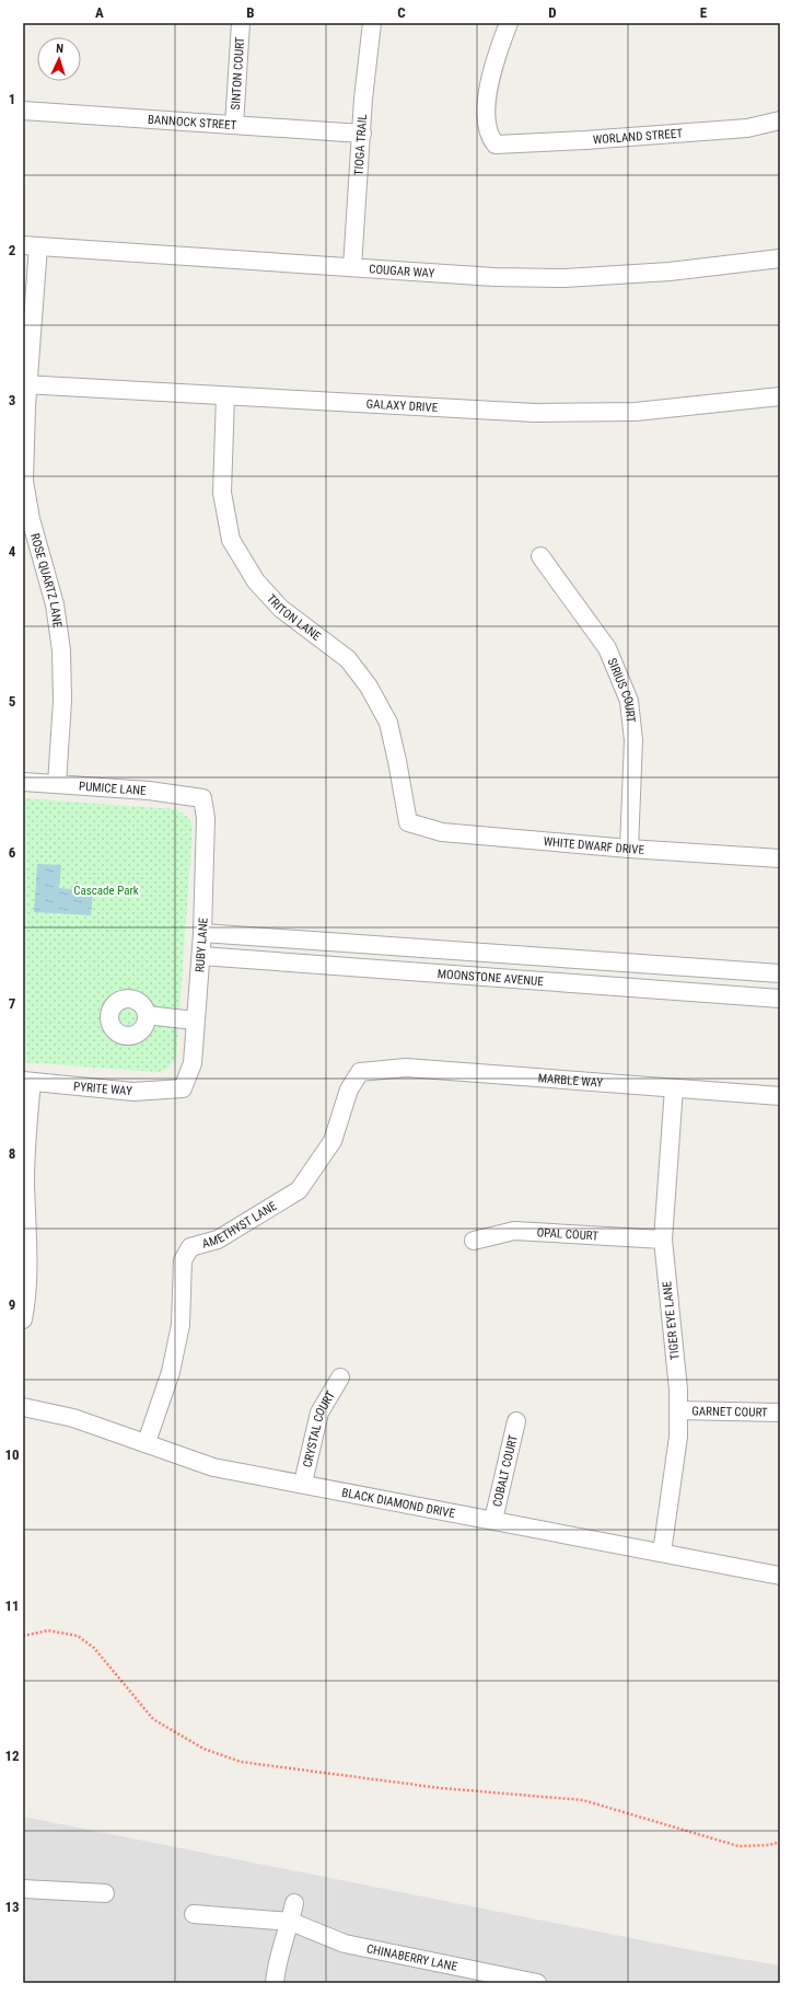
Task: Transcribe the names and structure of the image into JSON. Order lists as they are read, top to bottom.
{
  "streets": {
    "street": [
      "SINTON COURT",
      "BANNOCK STREET",
      "WORLAND STREET",
      "TIOGA TRAIL",
      "COUGAR WAY",
      "GALAXY DRIVE",
      "ROSE QUARTZ LANE",
      "TRITON LANE",
      "SIRIUS COURT",
      "PUMICE LANE",
      "WHITE DWARF DRIVE",
      "RUBY LANE",
      "MOONSTONE AVENUE",
      "MARBLE WAY",
      "PYRITE WAY",
      "AMETHYST LANE",
      "OPAL COURT",
      "TIGER EYE LANE",
      "GARNET COURT",
      "CRYSTAL COURT",
      "COBALT COURT",
      "BLACK DIAMOND DRIVE",
      "CHINABERRY LANE"
    ]
  },
  "crossings": [
    ["SINTON COURT", "BANNOCK STREET"],
    ["BANNOCK STREET", "TIOGA TRAIL"],
    ["TIOGA TRAIL", "COUGAR WAY"],
    ["COUGAR WAY", "ROSE QUARTZ LANE"],
    ["GALAXY DRIVE", "ROSE QUARTZ LANE"],
    ["GALAXY DRIVE", "TRITON LANE"],
    ["ROSE QUARTZ LANE", "PUMICE LANE"],
    ["TRITON LANE", "WHITE DWARF DRIVE"],
    ["SIRIUS COURT", "WHITE DWARF DRIVE"],
    ["PUMICE LANE", "RUBY LANE"],
    ["RUBY LANE", "MOONSTONE AVENUE"],
    ["RUBY LANE", "PYRITE WAY"],
    ["MARBLE WAY", "AMETHYST LANE"],
    ["MARBLE WAY", "TIGER EYE LANE"],
    ["AMETHYST LANE", "BLACK DIAMOND DRIVE"],
    ["OPAL COURT", "TIGER EYE LANE"],
    ["TIGER EYE LANE", "GARNET COURT"],
    ["TIGER EYE LANE", "BLACK DIAMOND DRIVE"],
    ["CRYSTAL COURT", "BLACK DIAMOND DRIVE"],
    ["COBALT COURT", "BLACK DIAMOND DRIVE"]
  ],
  "parks": ["Cascade Park"],
  "north": "top",
  "grid": {
    "columns": [
      "A",
      "B",
      "C",
      "D",
      "E"
    ],
    "rows": [
      "1",
      "2",
      "3",
      "4",
      "5",
      "6",
      "7",
      "8",
      "9",
      "10",
      "11",
      "12",
      "13"
    ]
  }
}
